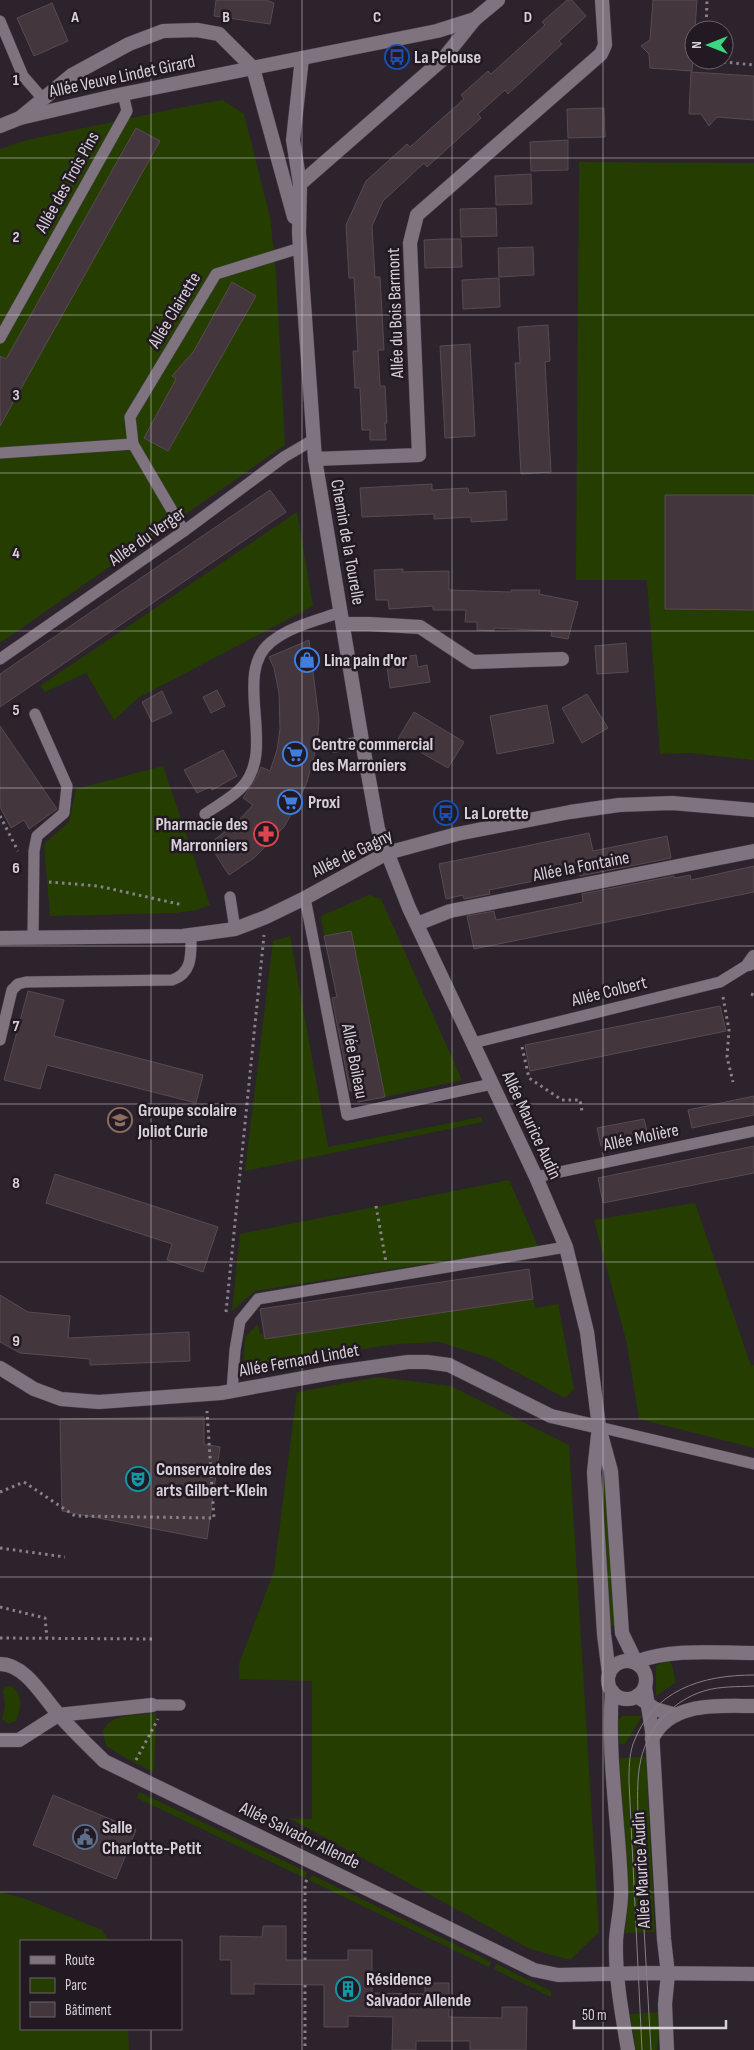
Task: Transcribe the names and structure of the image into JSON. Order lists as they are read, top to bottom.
{
  "streets": {
    "street": [
      "Allée Veuve Lindet Girard",
      "Allée du Bois Barmont",
      "Chemin de la Tourelle",
      "Allée de Gagny",
      "Allée la Fontaine",
      "Allée Maurice Audin",
      "Allée Fernand Lindet",
      "Allée Salvador Allende"
    ],
    "lane": [
      "Allée des Trois Pins",
      "Allée Clairette",
      "Allée du Verger",
      "Allée Colbert",
      "Allée Boileau",
      "Allée Molière"
    ]
  },
  "crossings": [
    ["Allée Veuve Lindet Girard", "Allée des Trois Pins"],
    ["Allée Veuve Lindet Girard", "Chemin de la Tourelle"],
    ["Allée Clairette", "Chemin de la Tourelle"],
    ["Allée du Bois Barmont", "Chemin de la Tourelle"],
    ["Allée du Verger", "Chemin de la Tourelle"],
    ["Chemin de la Tourelle", "Allée de Gagny"],
    ["Chemin de la Tourelle", "Allée Maurice Audin"],
    ["Allée de Gagny", "Allée Boileau"],
    ["Allée de Gagny", "Allée Maurice Audin"],
    ["Allée la Fontaine", "Allée Maurice Audin"],
    ["Allée Colbert", "Allée Maurice Audin"],
    ["Allée Boileau", "Allée Maurice Audin"],
    ["Allée Maurice Audin", "Allée Molière"],
    ["Allée Maurice Audin", "Allée Fernand Lindet"],
    ["Allée Maurice Audin", "Allée Salvador Allende"]
  ],
  "places": {
    "bus stop": ["La Pelouse", "La Lorette"],
    "shop": ["Lina pain d'or"],
    "supermarket": ["Centre commercial des Marroniers", "Proxi"],
    "pharmacy": ["Pharmacie des Marronniers"],
    "school or university": ["Groupe scolaire Joliot Curie"],
    "theatre": ["Conservatoire des arts Gilbert-Klein"],
    "public building": ["Salle Charlotte-Petit"],
    "building": ["Résidence Salvador Allende"]
  },
  "legend": ["Route", "Parc", "Bâtiment"],
  "scale_bar": "50 m",
  "north": "left",
  "grid": {
    "columns": [
      "A",
      "B",
      "C",
      "D"
    ],
    "rows": [
      "1",
      "2",
      "3",
      "4",
      "5",
      "6",
      "7",
      "8",
      "9"
    ]
  }
}
